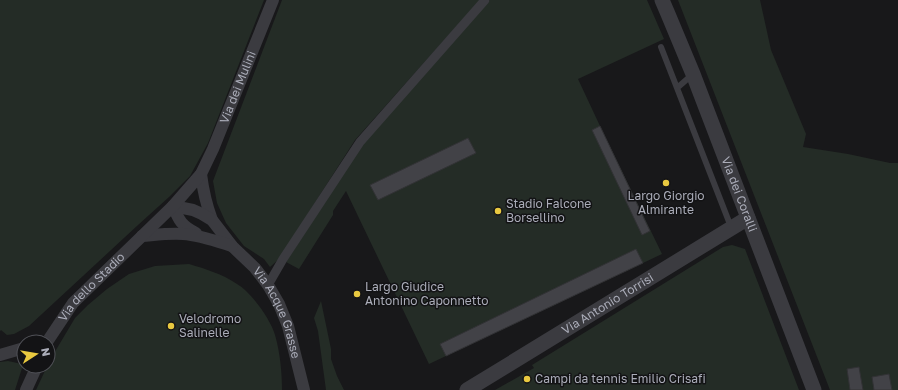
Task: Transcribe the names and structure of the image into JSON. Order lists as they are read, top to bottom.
{
  "streets": {
    "street": [
      "Via dei Mulini",
      "Via dei Coralli",
      "Via dello Stadio",
      "Via Antonio Torrisi",
      "Via Acque Grasse"
    ]
  },
  "crossings": [
    ["Via dei Mulini", "Via dello Stadio"],
    ["Via dei Coralli", "Via Antonio Torrisi"]
  ],
  "places": [
    "Largo Giorgio Almirante",
    "Stadio Falcone Borsellino",
    "Largo Giudice Antonino Caponnetto",
    "Velodromo Salinelle",
    "Campi da tennis Emilio Crisafi"
  ],
  "north": "right"
}
